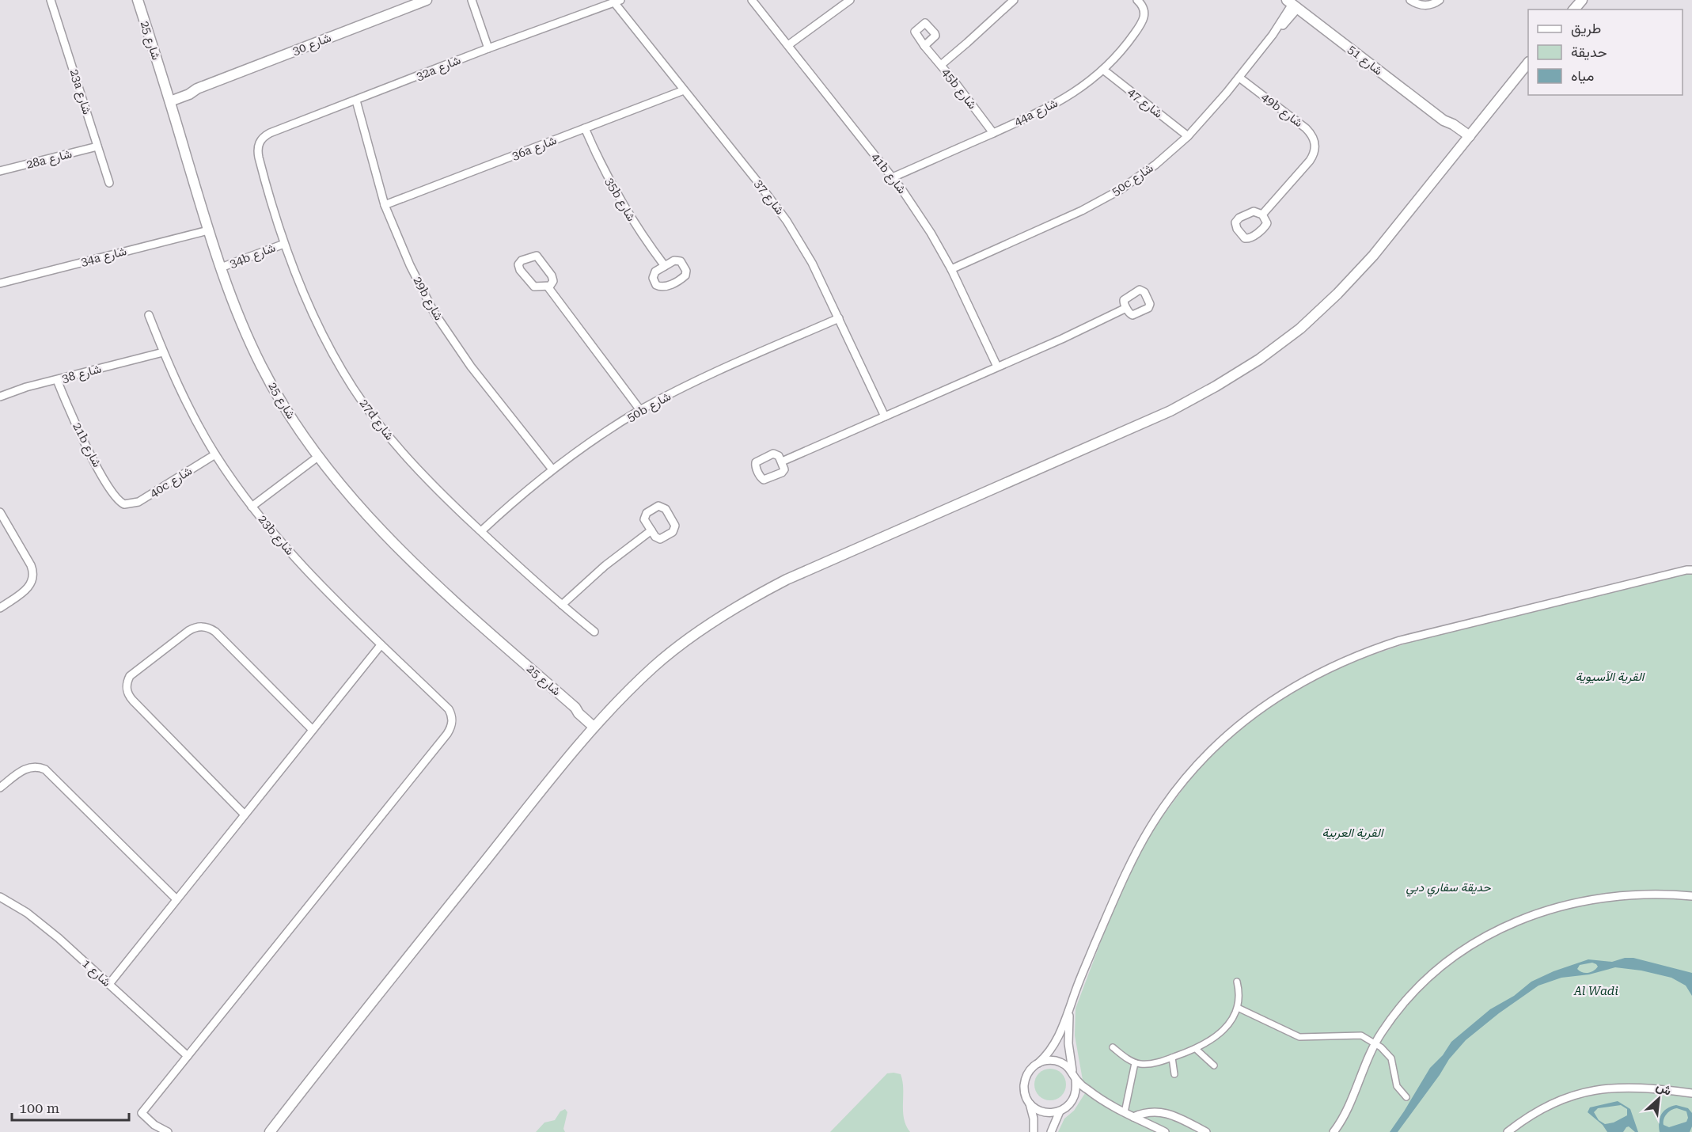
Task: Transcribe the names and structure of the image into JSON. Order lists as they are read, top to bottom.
{
  "streets": {
    "street": [
      "شارع 25",
      "شارع 30",
      "شارع 51",
      "32a شارع",
      "45b شارع",
      "23a شارع",
      "شارع 47",
      "49b شارع",
      "44a شارع",
      "36a شارع",
      "28a شارع",
      "41b شارع",
      "50c شارع",
      "شارع 37",
      "35b شارع",
      "34b شارع",
      "34a شارع",
      "29b شارع",
      "شارع 38",
      "50b شارع",
      "27d شارع",
      "21b شارع",
      "40c شارع",
      "23b شارع",
      "شارع 1"
    ]
  },
  "crossings": [
    ["شارع 25", "شارع 30"],
    ["شارع 25", "34b شارع"],
    ["شارع 25", "34a شارع"],
    ["شارع 51", "50c شارع"],
    ["32a شارع", "شارع 37"],
    ["32a شارع", "29b شارع"],
    ["32a شارع", "27d شارع"],
    ["45b شارع", "44a شارع"],
    ["23a شارع", "28a شارع"],
    ["شارع 47", "44a شارع"],
    ["شارع 47", "50c شارع"],
    ["49b شارع", "50c شارع"],
    ["44a شارع", "41b شارع"],
    ["36a شارع", "شارع 37"],
    ["36a شارع", "35b شارع"],
    ["36a شارع", "29b شارع"],
    ["41b شارع", "50c شارع"],
    ["شارع 37", "50b شارع"],
    ["34b شارع", "27d شارع"],
    ["29b شارع", "50b شارع"],
    ["شارع 38", "21b شارع"],
    ["شارع 38", "23b شارع"],
    ["50b شارع", "27d شارع"],
    ["21b شارع", "40c شارع"],
    ["40c شارع", "23b شارع"],
    ["23b شارع", "شارع 1"]
  ],
  "parks": [
    "القرية الآسيوية",
    "القرية العربية",
    "حديقة سفاري دبي",
    "Al Wadi"
  ],
  "legend": ["طريق", "حديقة", "مياه"],
  "scale_bar": "100 m",
  "north": "top right"
}
